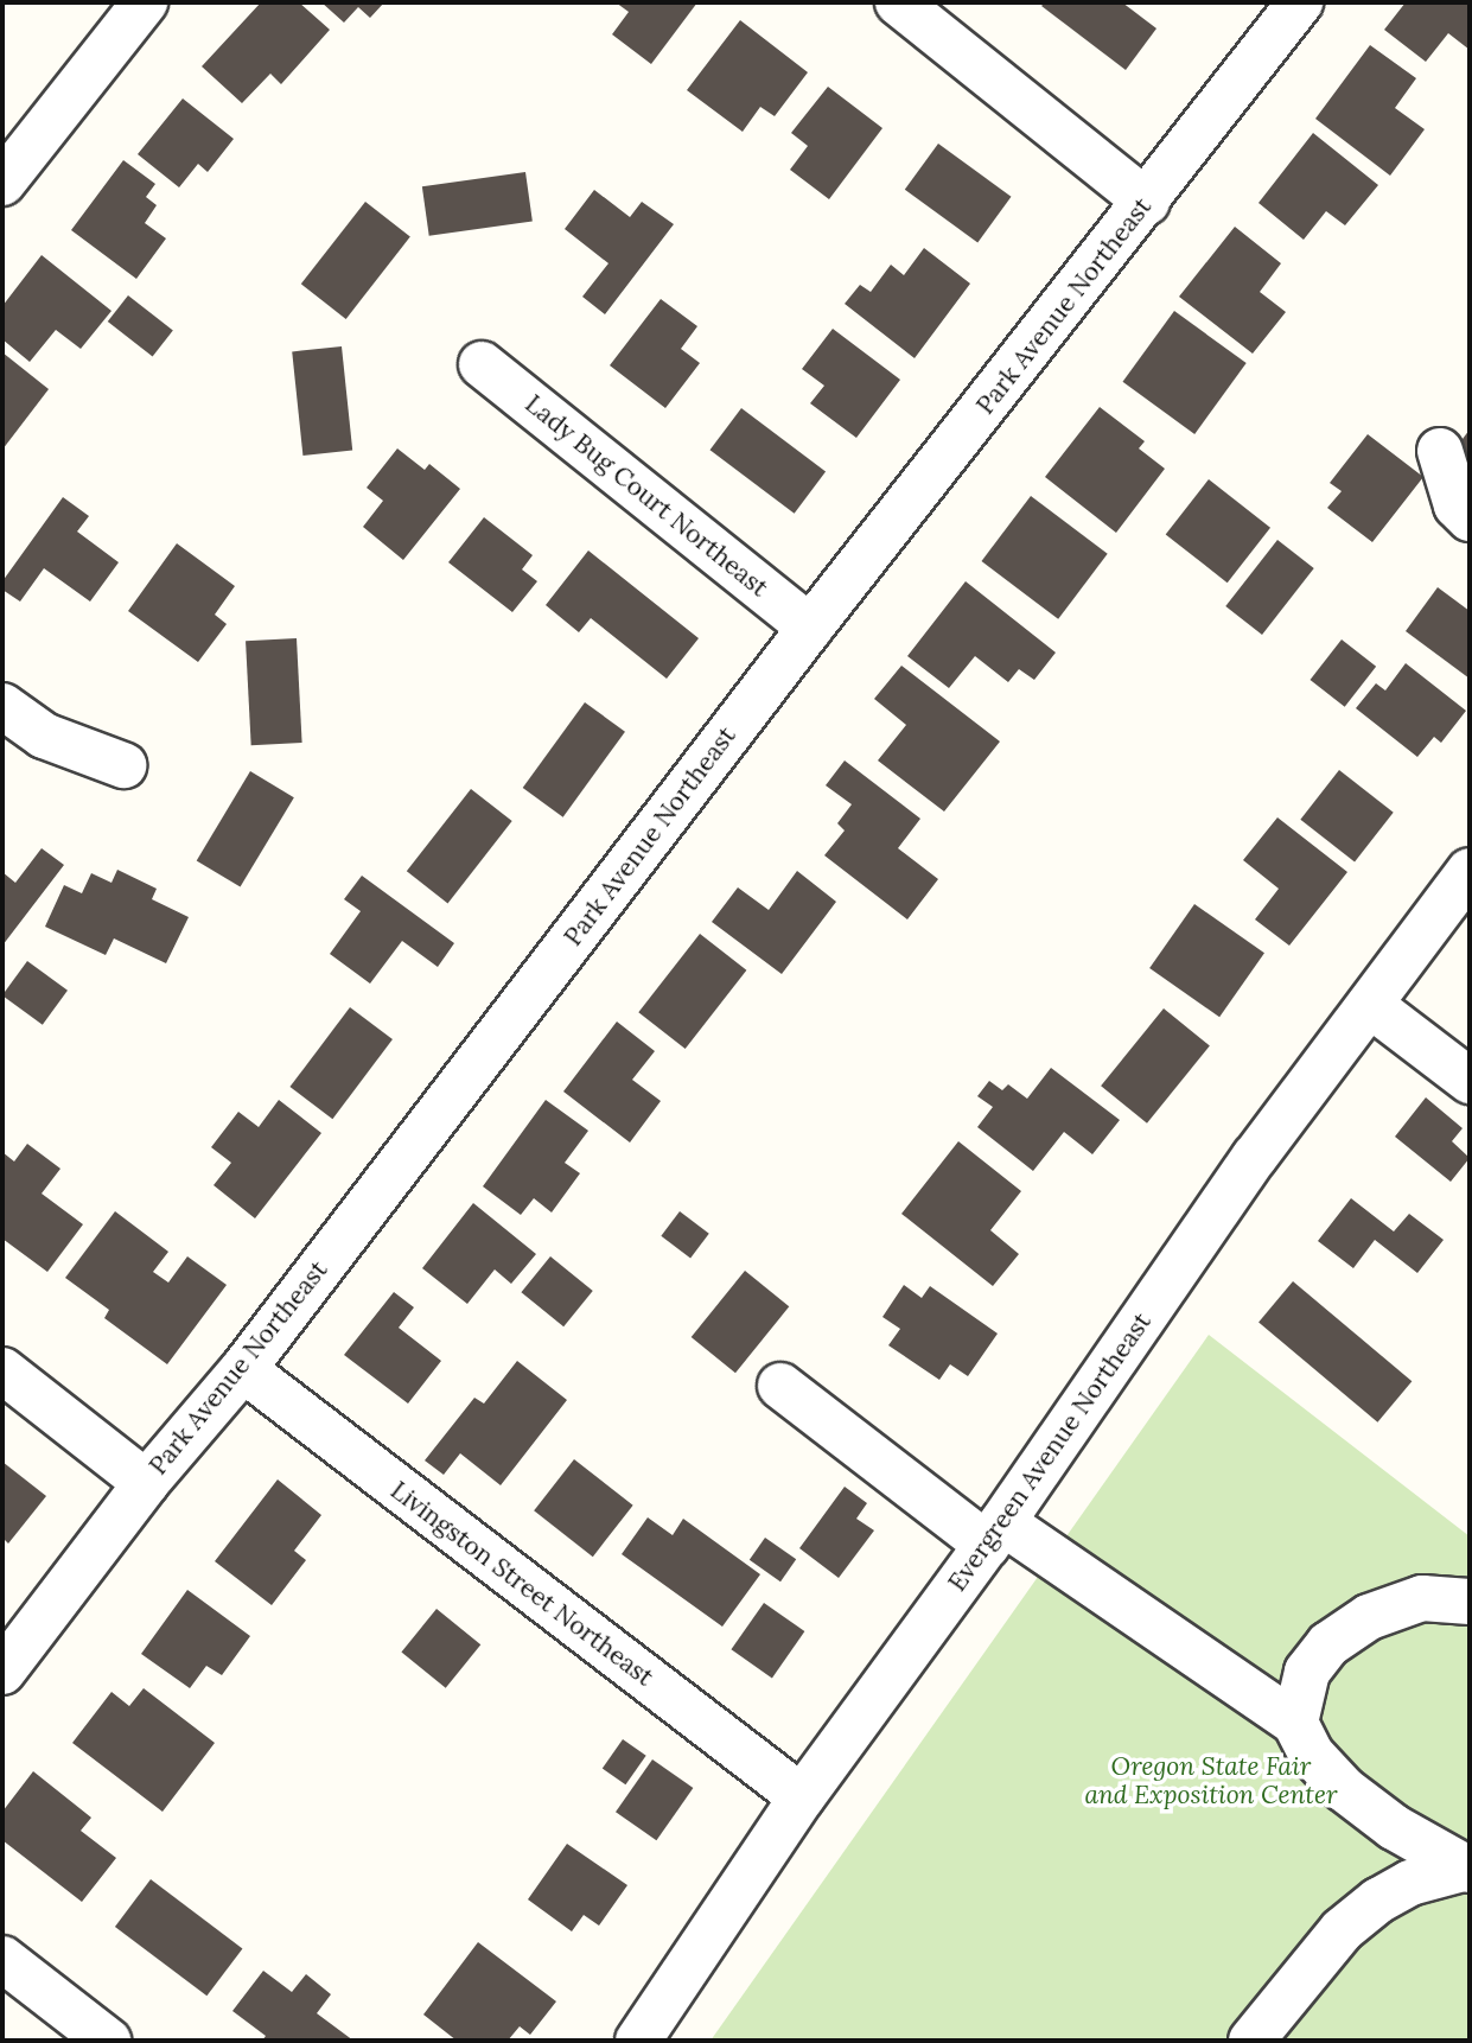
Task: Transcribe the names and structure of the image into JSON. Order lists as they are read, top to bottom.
{
  "streets": {
    "street": [
      "Park Avenue Northeast",
      "Lady Bug Court Northeast",
      "Evergreen Avenue Northeast",
      "Livingston Street Northeast"
    ]
  },
  "crossings": [
    ["Park Avenue Northeast", "Lady Bug Court Northeast"],
    ["Park Avenue Northeast", "Livingston Street Northeast"],
    ["Evergreen Avenue Northeast", "Livingston Street Northeast"]
  ],
  "parks": ["Oregon State Fair and Exposition Center"]
}
